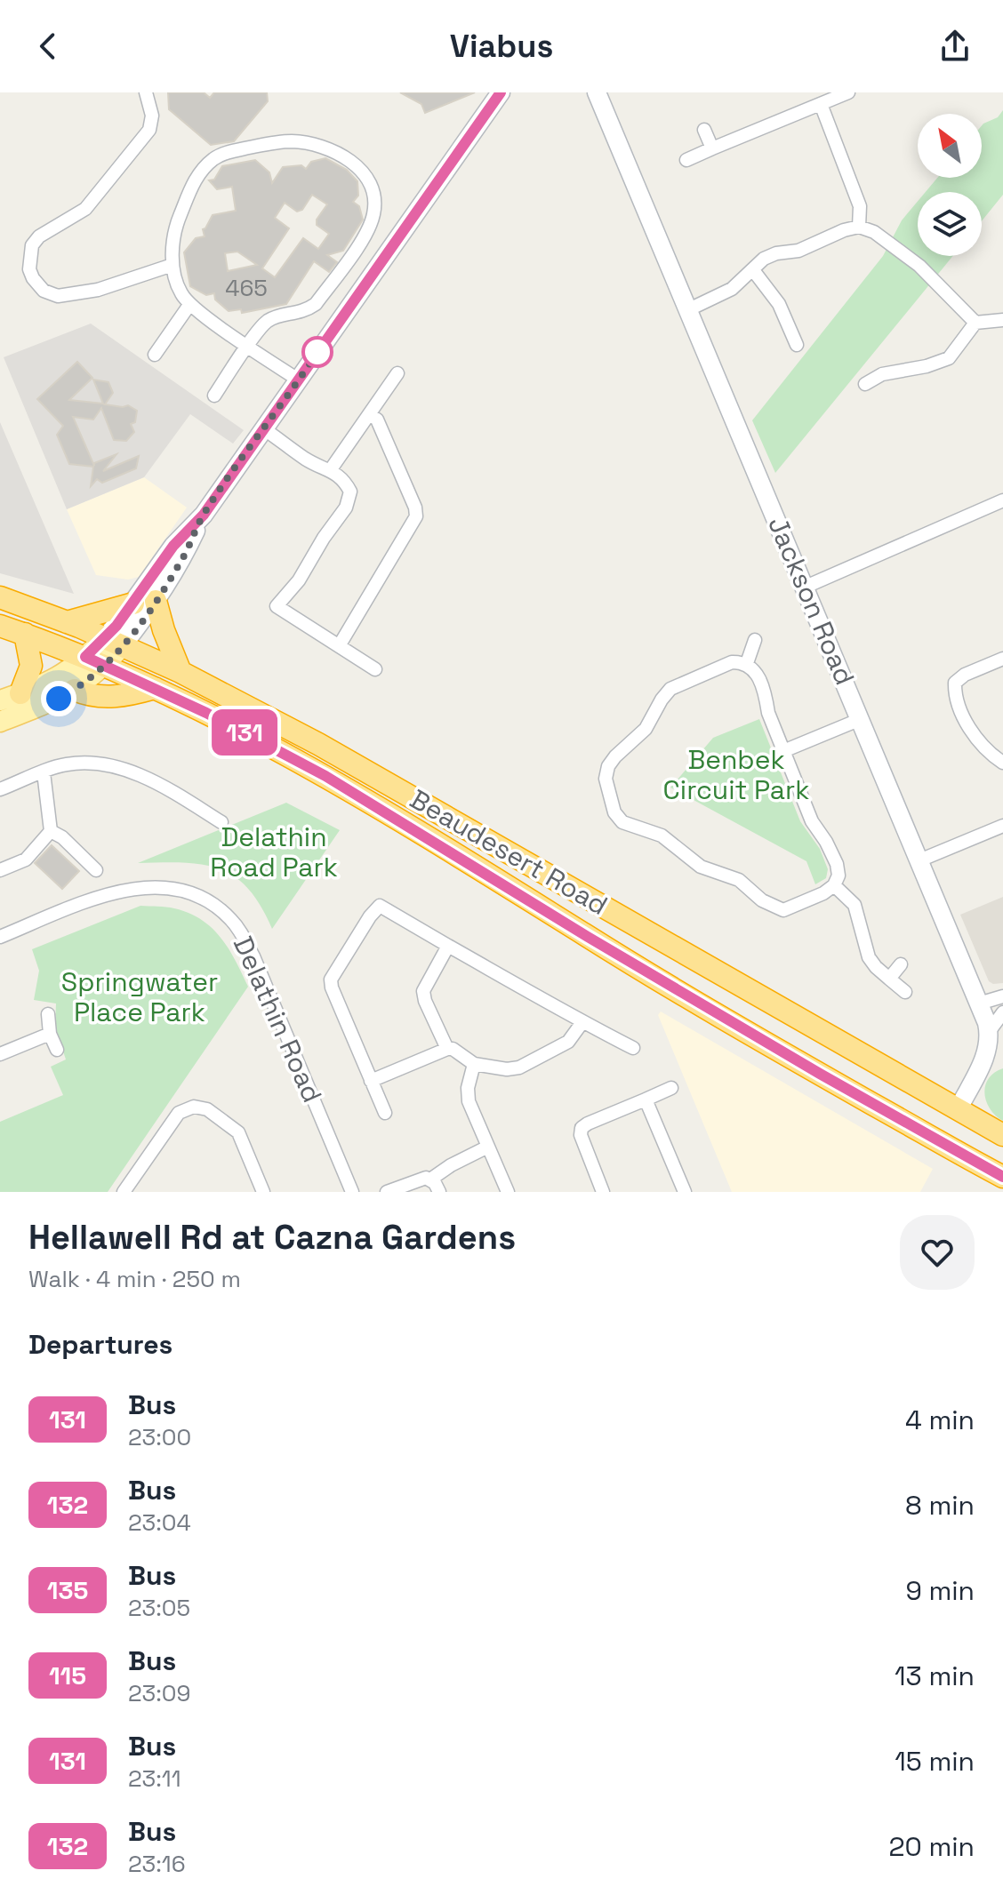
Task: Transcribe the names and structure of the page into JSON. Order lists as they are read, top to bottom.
{
  "streets": {
    "highway": ["Beaudesert Road"],
    "street": ["Jackson Road", "Delathin Road"]
  },
  "parks": ["Benbek Circuit Park", "Delathin Road Park", "Springwater Place Park"],
  "lines": ["bus line 131"],
  "house_numbers": ["465"],
  "north": "top left",
  "page": {
    "header": "Viabus",
    "on_map": "131",
    "heading": [
      ["Hellawell Rd at Cazna Gardens", "Walk · 4 min · 250 m"],
      "Departures"
    ],
    "list": [
      {
        "mark": "131",
        "name": "Bus",
        "note": "23:00",
        "value": "4 min"
      },
      {
        "mark": "132",
        "name": "Bus",
        "note": "23:04",
        "value": "8 min"
      },
      {
        "mark": "135",
        "name": "Bus",
        "note": "23:05",
        "value": "9 min"
      },
      {
        "mark": "115",
        "name": "Bus",
        "note": "23:09",
        "value": "13 min"
      },
      {
        "mark": "131",
        "name": "Bus",
        "note": "23:11",
        "value": "15 min"
      },
      {
        "mark": "132",
        "name": "Bus",
        "note": "23:16",
        "value": "20 min"
      }
    ]
  }
}
